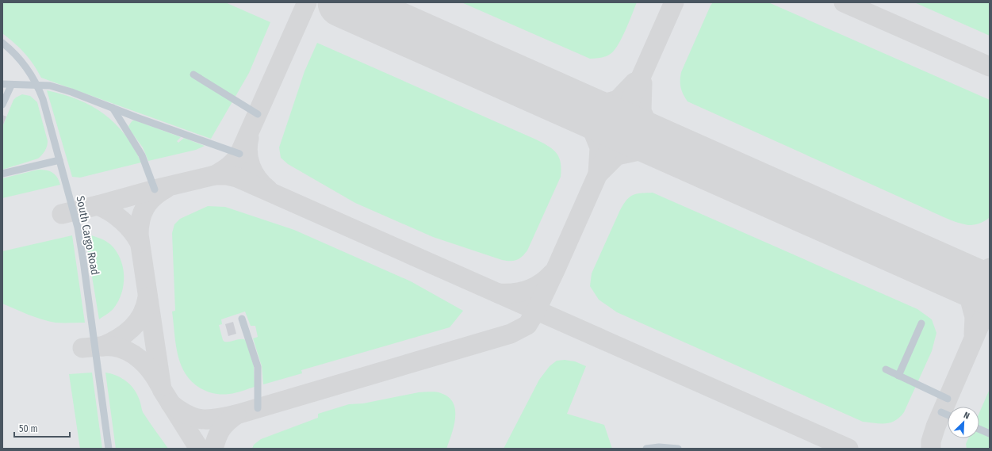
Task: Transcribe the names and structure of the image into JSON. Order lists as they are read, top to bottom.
{
  "streets": {
    "lane": ["South Cargo Road"]
  },
  "scale_bar": "50 m",
  "north": "top right"
}
